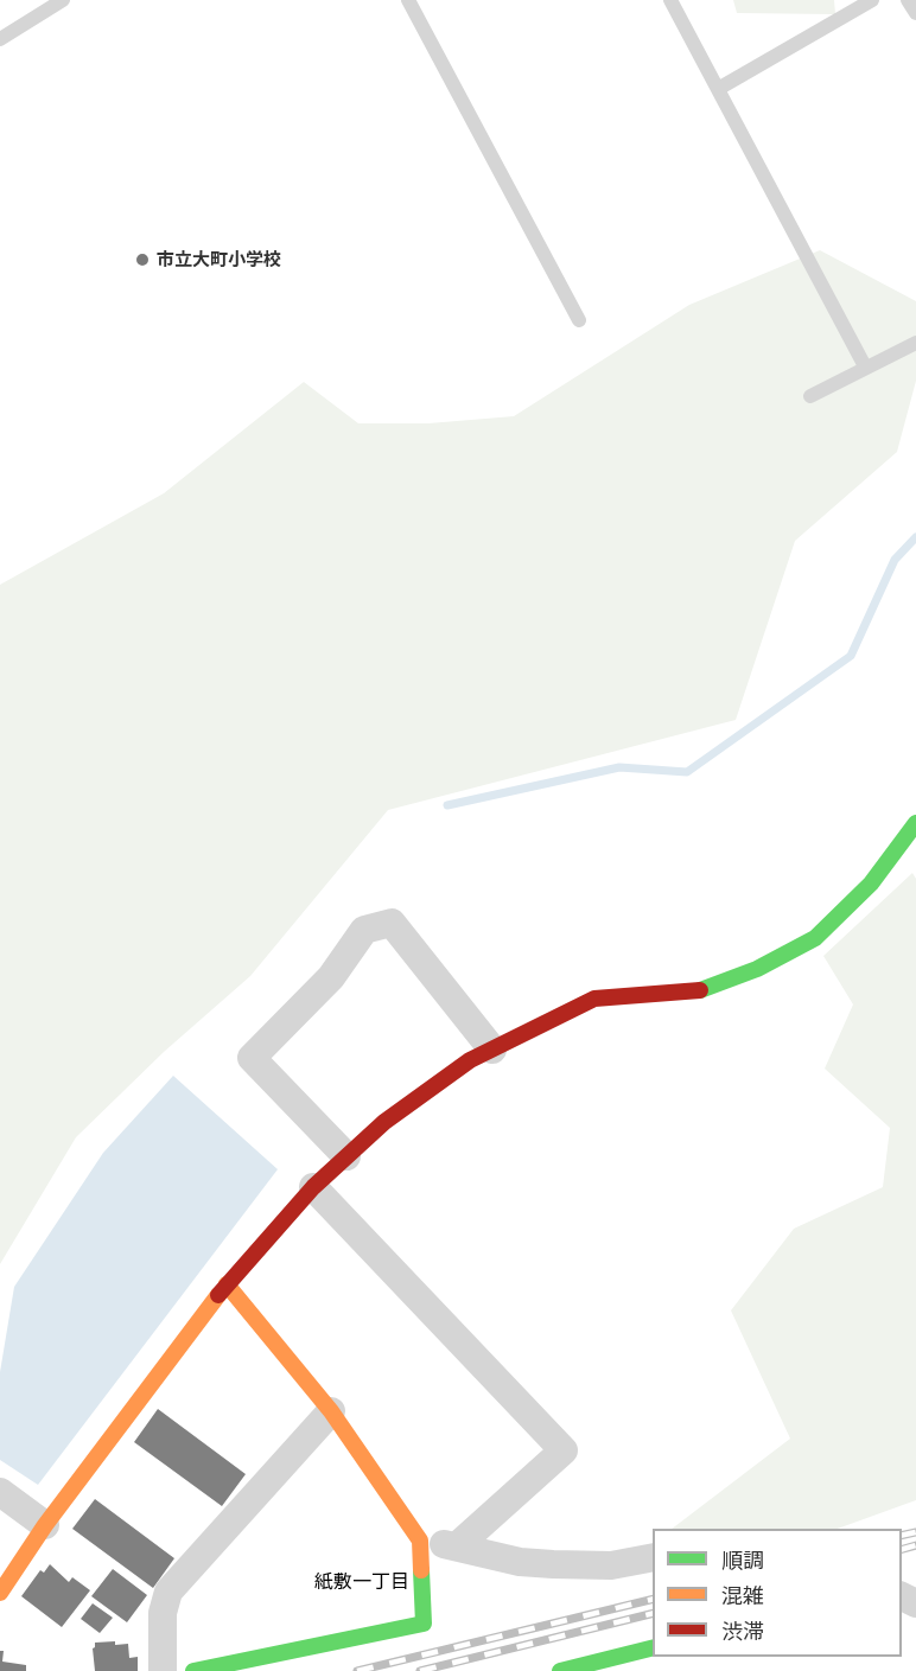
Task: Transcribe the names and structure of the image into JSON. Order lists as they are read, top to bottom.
{
  "districts": ["紙敷一丁目"],
  "places": ["市立大町小学校"],
  "legend": ["順調", "混雑", "渋滞"]
}
